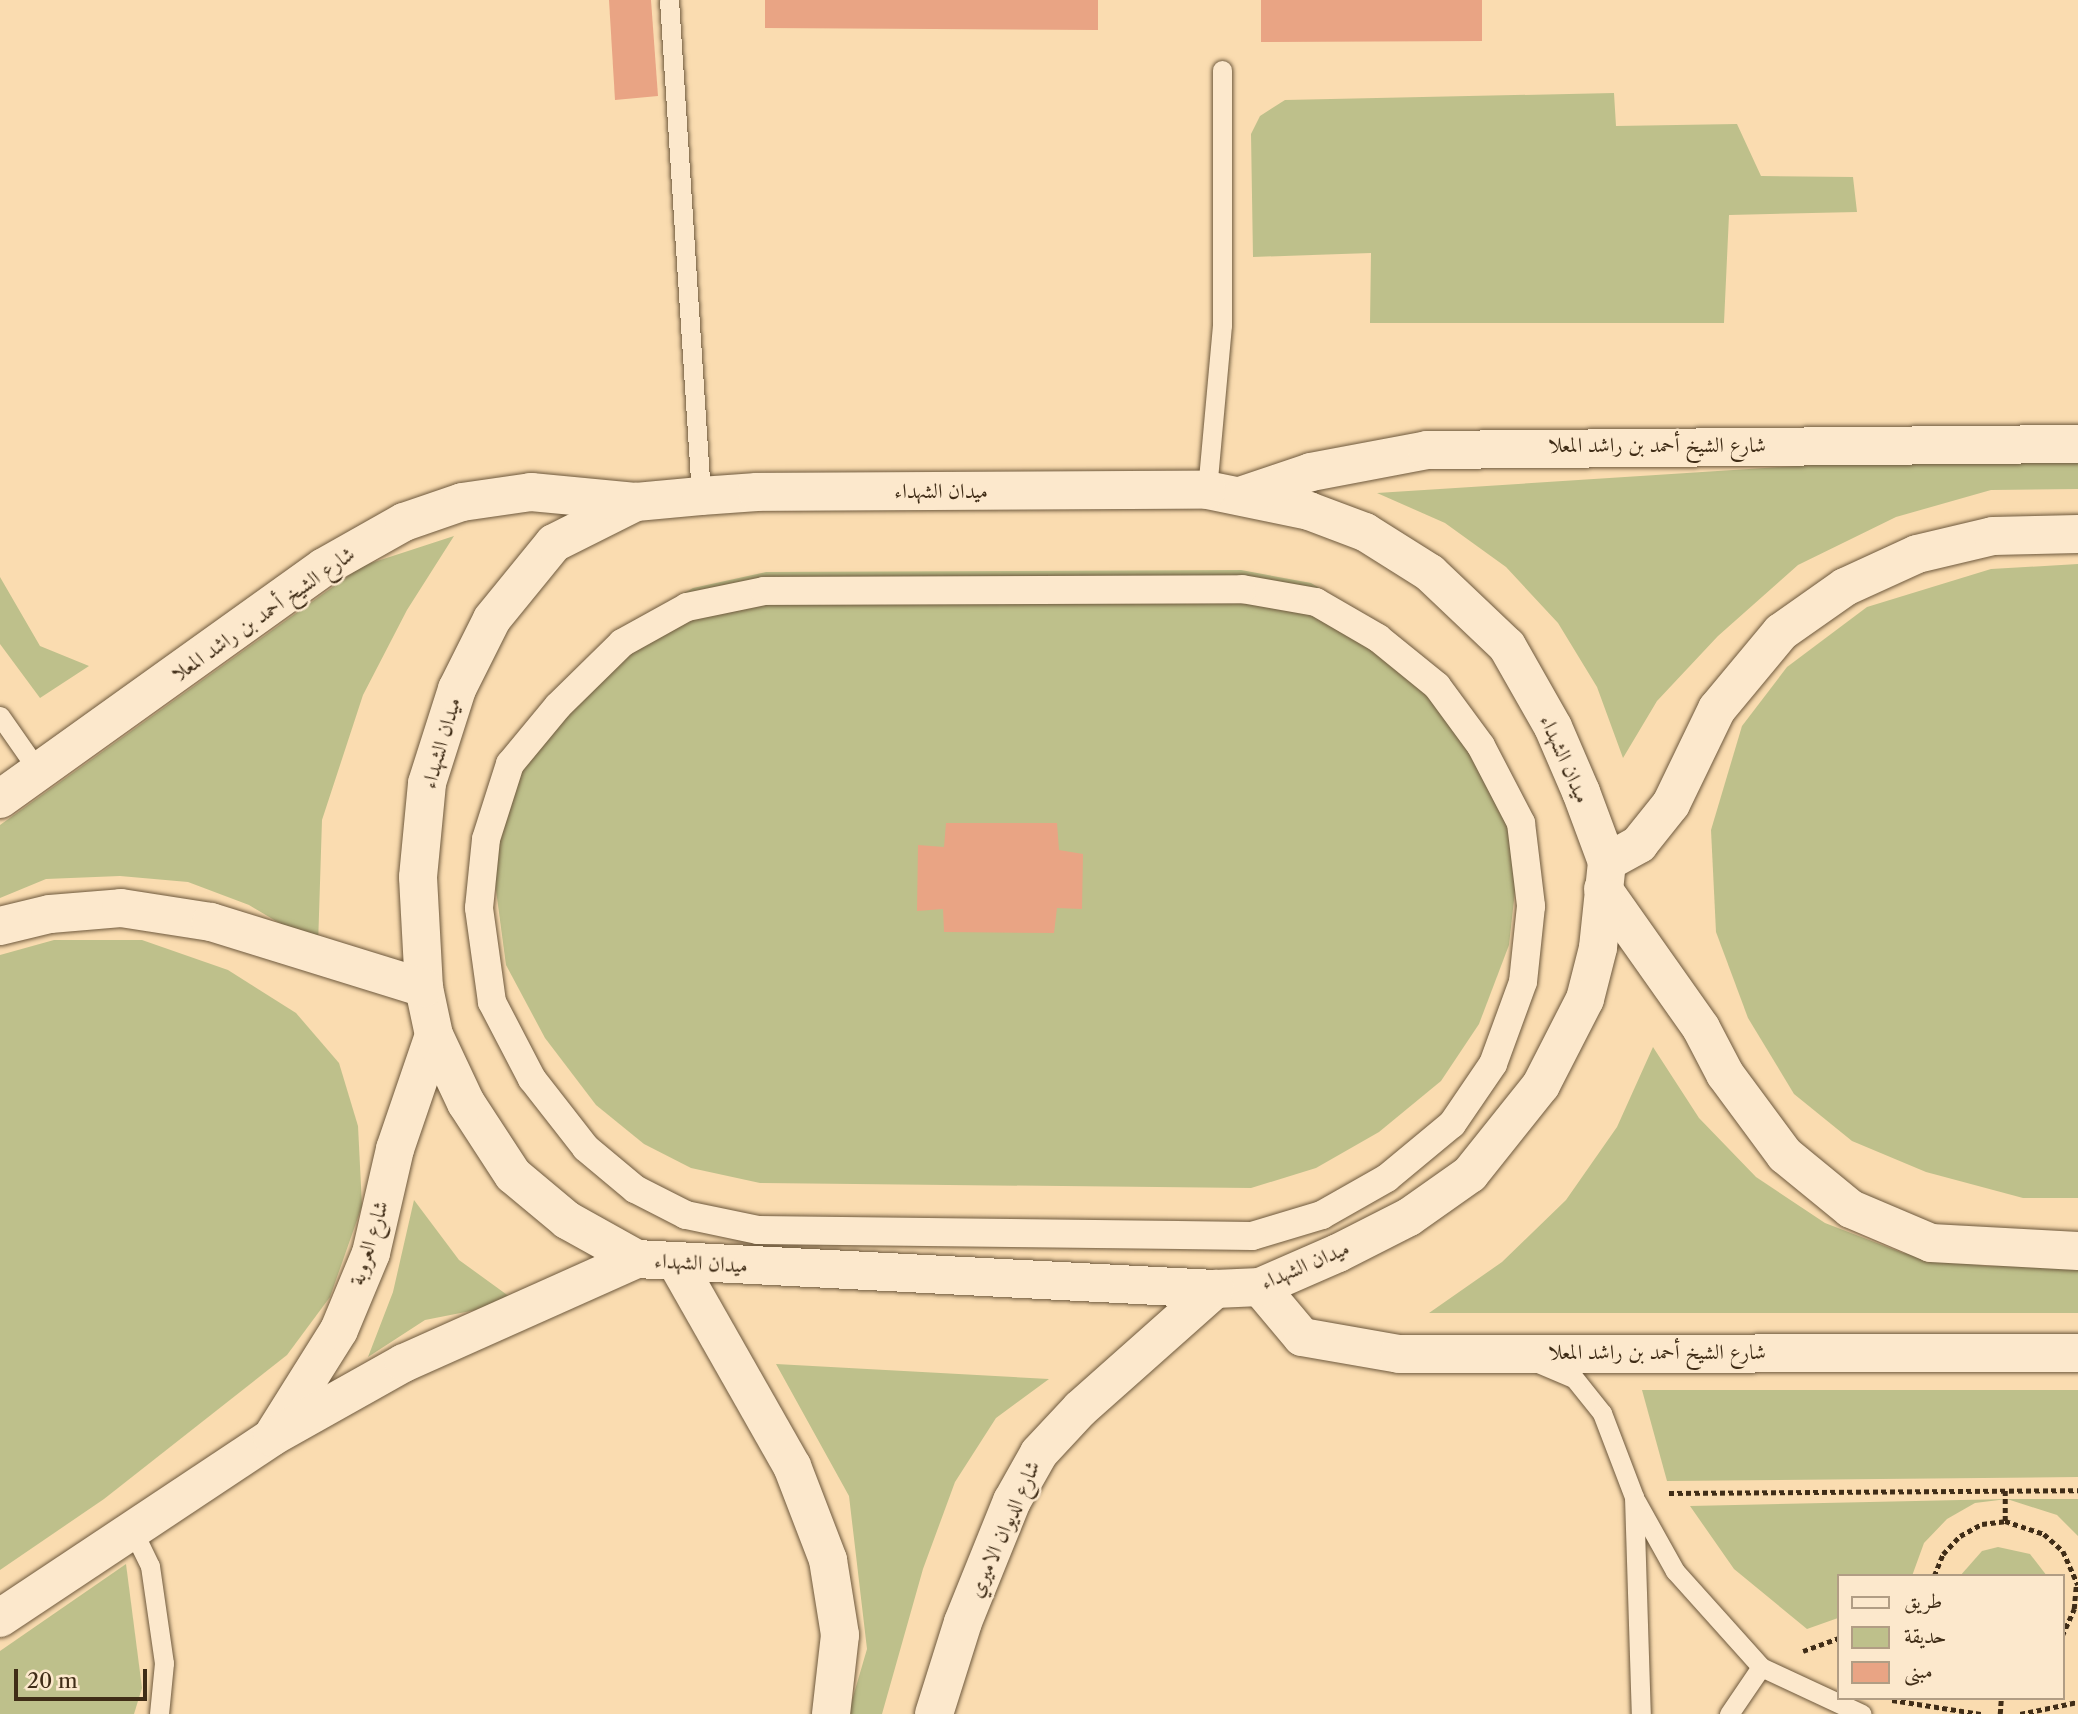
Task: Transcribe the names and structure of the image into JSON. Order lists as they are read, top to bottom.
{
  "streets": {
    "main road": [
      "شارع الشيخ أحمد بن راشد المعلا",
      "ميدان الشهداء",
      "شارع العروبة",
      "شارع الديوان الاميري"
    ]
  },
  "crossings": [
    ["شارع الشيخ أحمد بن راشد المعلا", "ميدان الشهداء"],
    ["ميدان الشهداء", "شارع العروبة"],
    ["ميدان الشهداء", "شارع الديوان الاميري"]
  ],
  "legend": ["طريق", "حديقة", "مبنى"],
  "scale_bar": "20 m"
}
